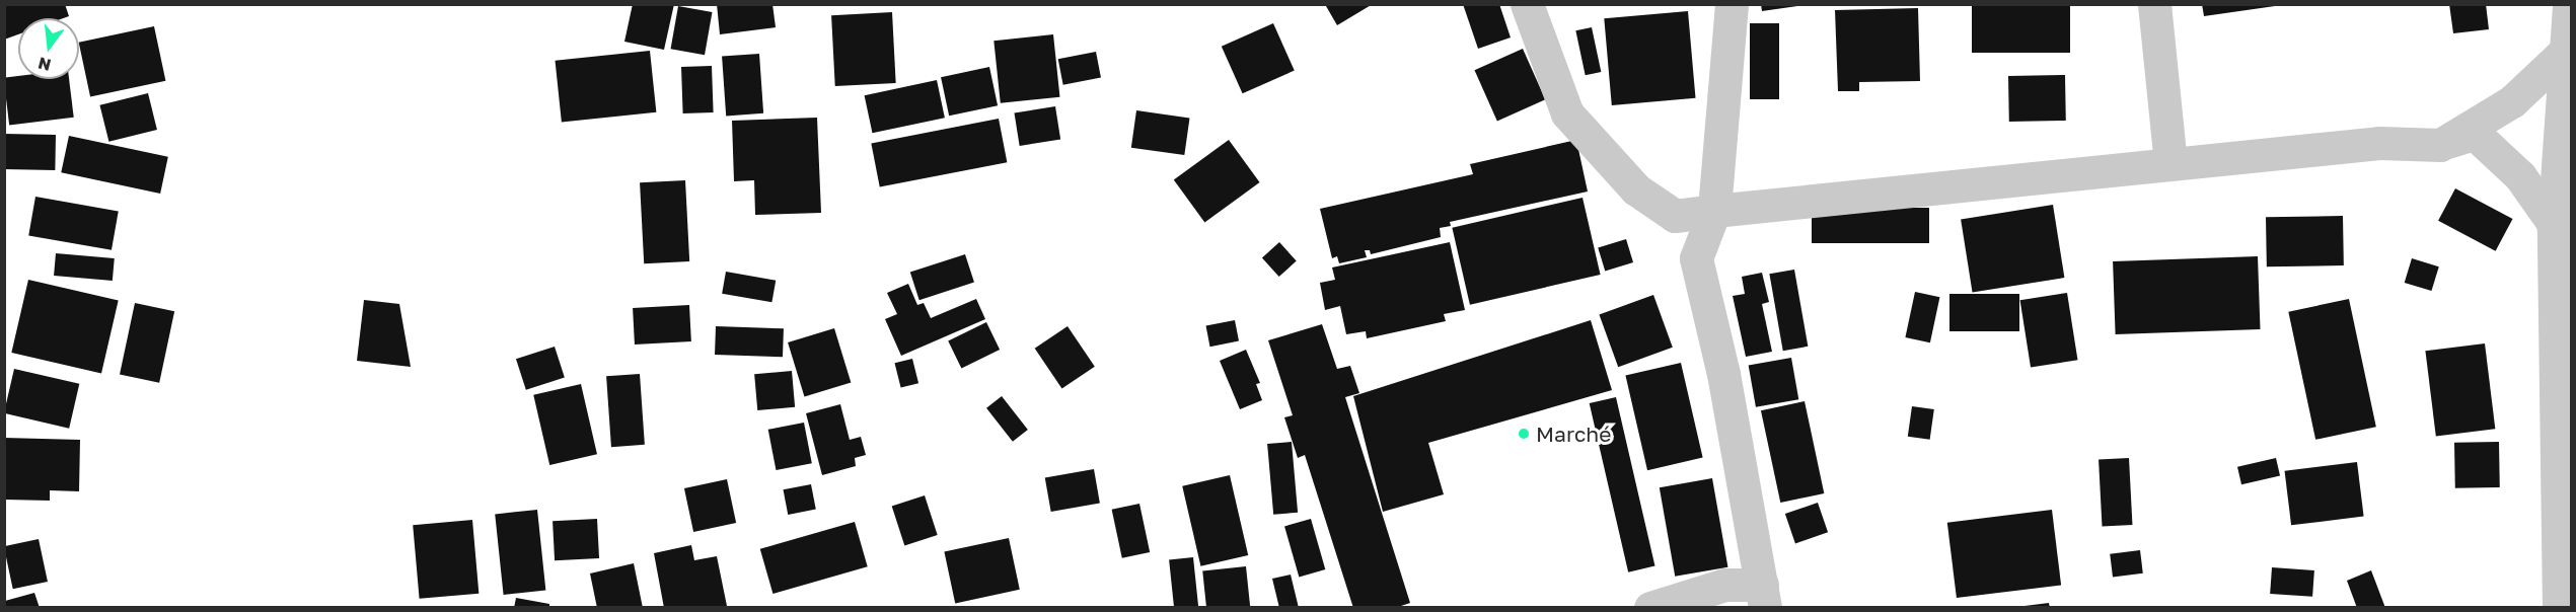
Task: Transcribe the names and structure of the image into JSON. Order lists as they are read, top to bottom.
{
  "places": ["Marché"],
  "north": "bottom"
}
